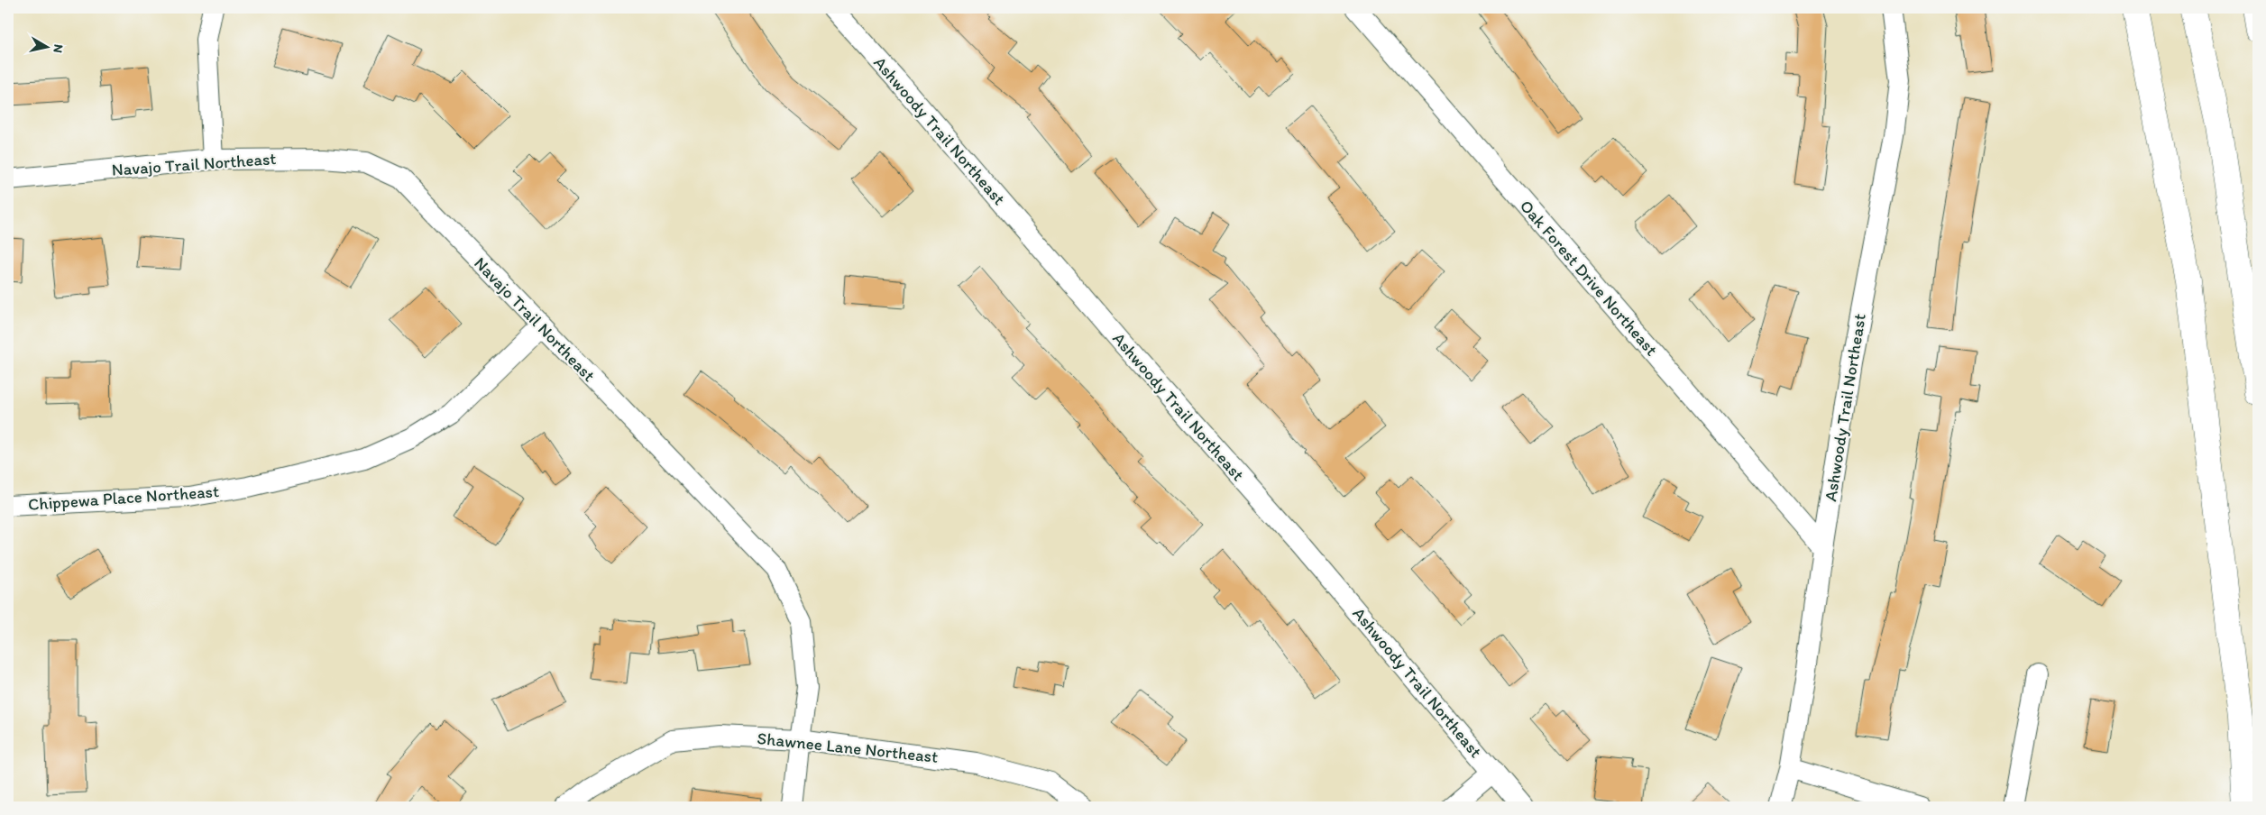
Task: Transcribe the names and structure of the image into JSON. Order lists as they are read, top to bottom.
{
  "streets": {
    "street": [
      "Ashwoody Trail Northeast",
      "Navajo Trail Northeast",
      "Oak Forest Drive Northeast",
      "Chippewa Place Northeast",
      "Shawnee Lane Northeast"
    ]
  },
  "crossings": [
    ["Ashwoody Trail Northeast", "Oak Forest Drive Northeast"],
    ["Navajo Trail Northeast", "Chippewa Place Northeast"],
    ["Navajo Trail Northeast", "Shawnee Lane Northeast"]
  ],
  "north": "right"
}
